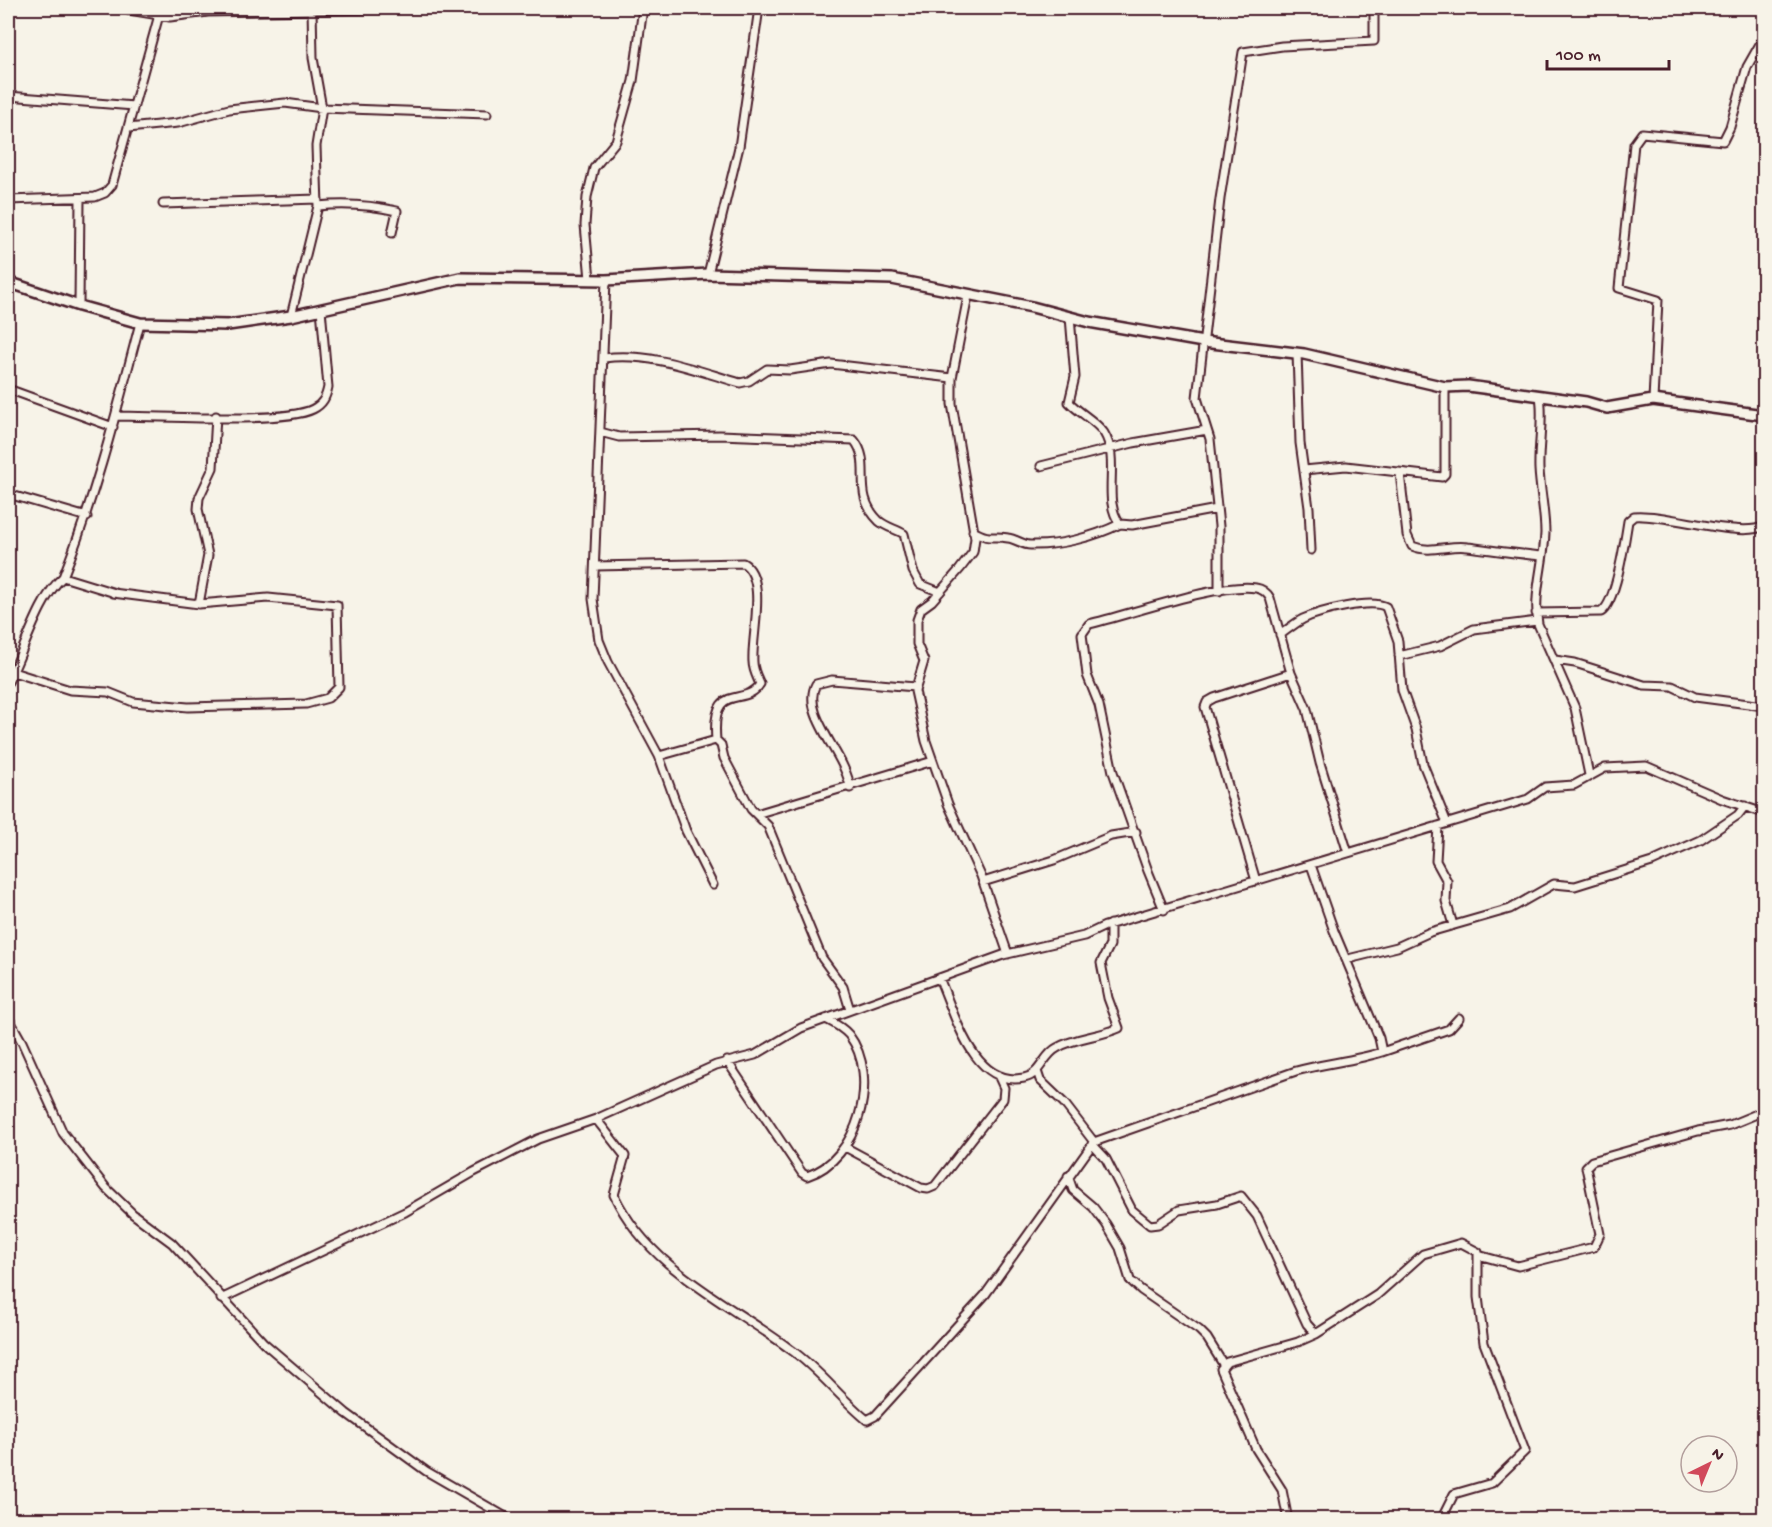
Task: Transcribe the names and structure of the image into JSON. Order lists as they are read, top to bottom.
{
  "scale_bar": "100 m",
  "north": "top right"
}
